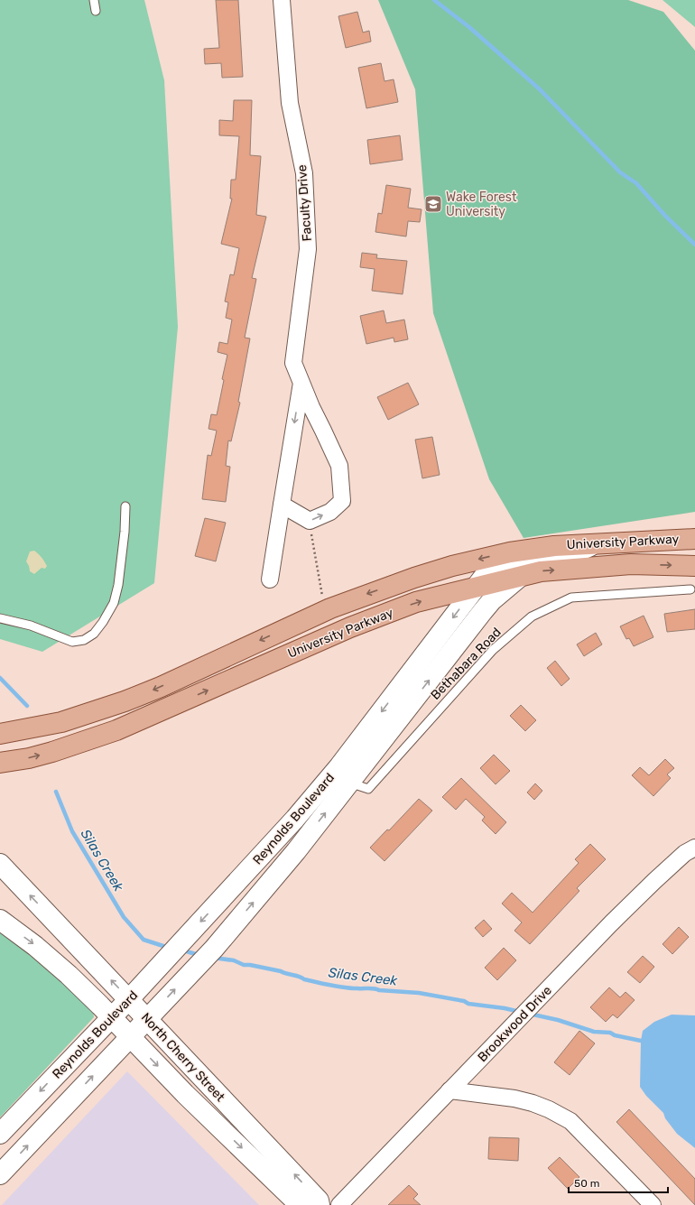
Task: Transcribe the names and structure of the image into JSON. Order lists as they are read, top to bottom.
{
  "streets": {
    "main road": ["University Parkway", "Reynolds Boulevard", "North Cherry Street"],
    "street": ["Faculty Drive", "Brookwood Drive"],
    "lane": ["Bethabara Road"]
  },
  "crossings": [
    ["University Parkway", "Reynolds Boulevard"],
    ["Bethabara Road", "Reynolds Boulevard"],
    ["Reynolds Boulevard", "North Cherry Street"]
  ],
  "water": ["Silas Creek"],
  "places": {
    "school or university": ["Wake Forest University"]
  },
  "scale_bar": "50 m"
}
